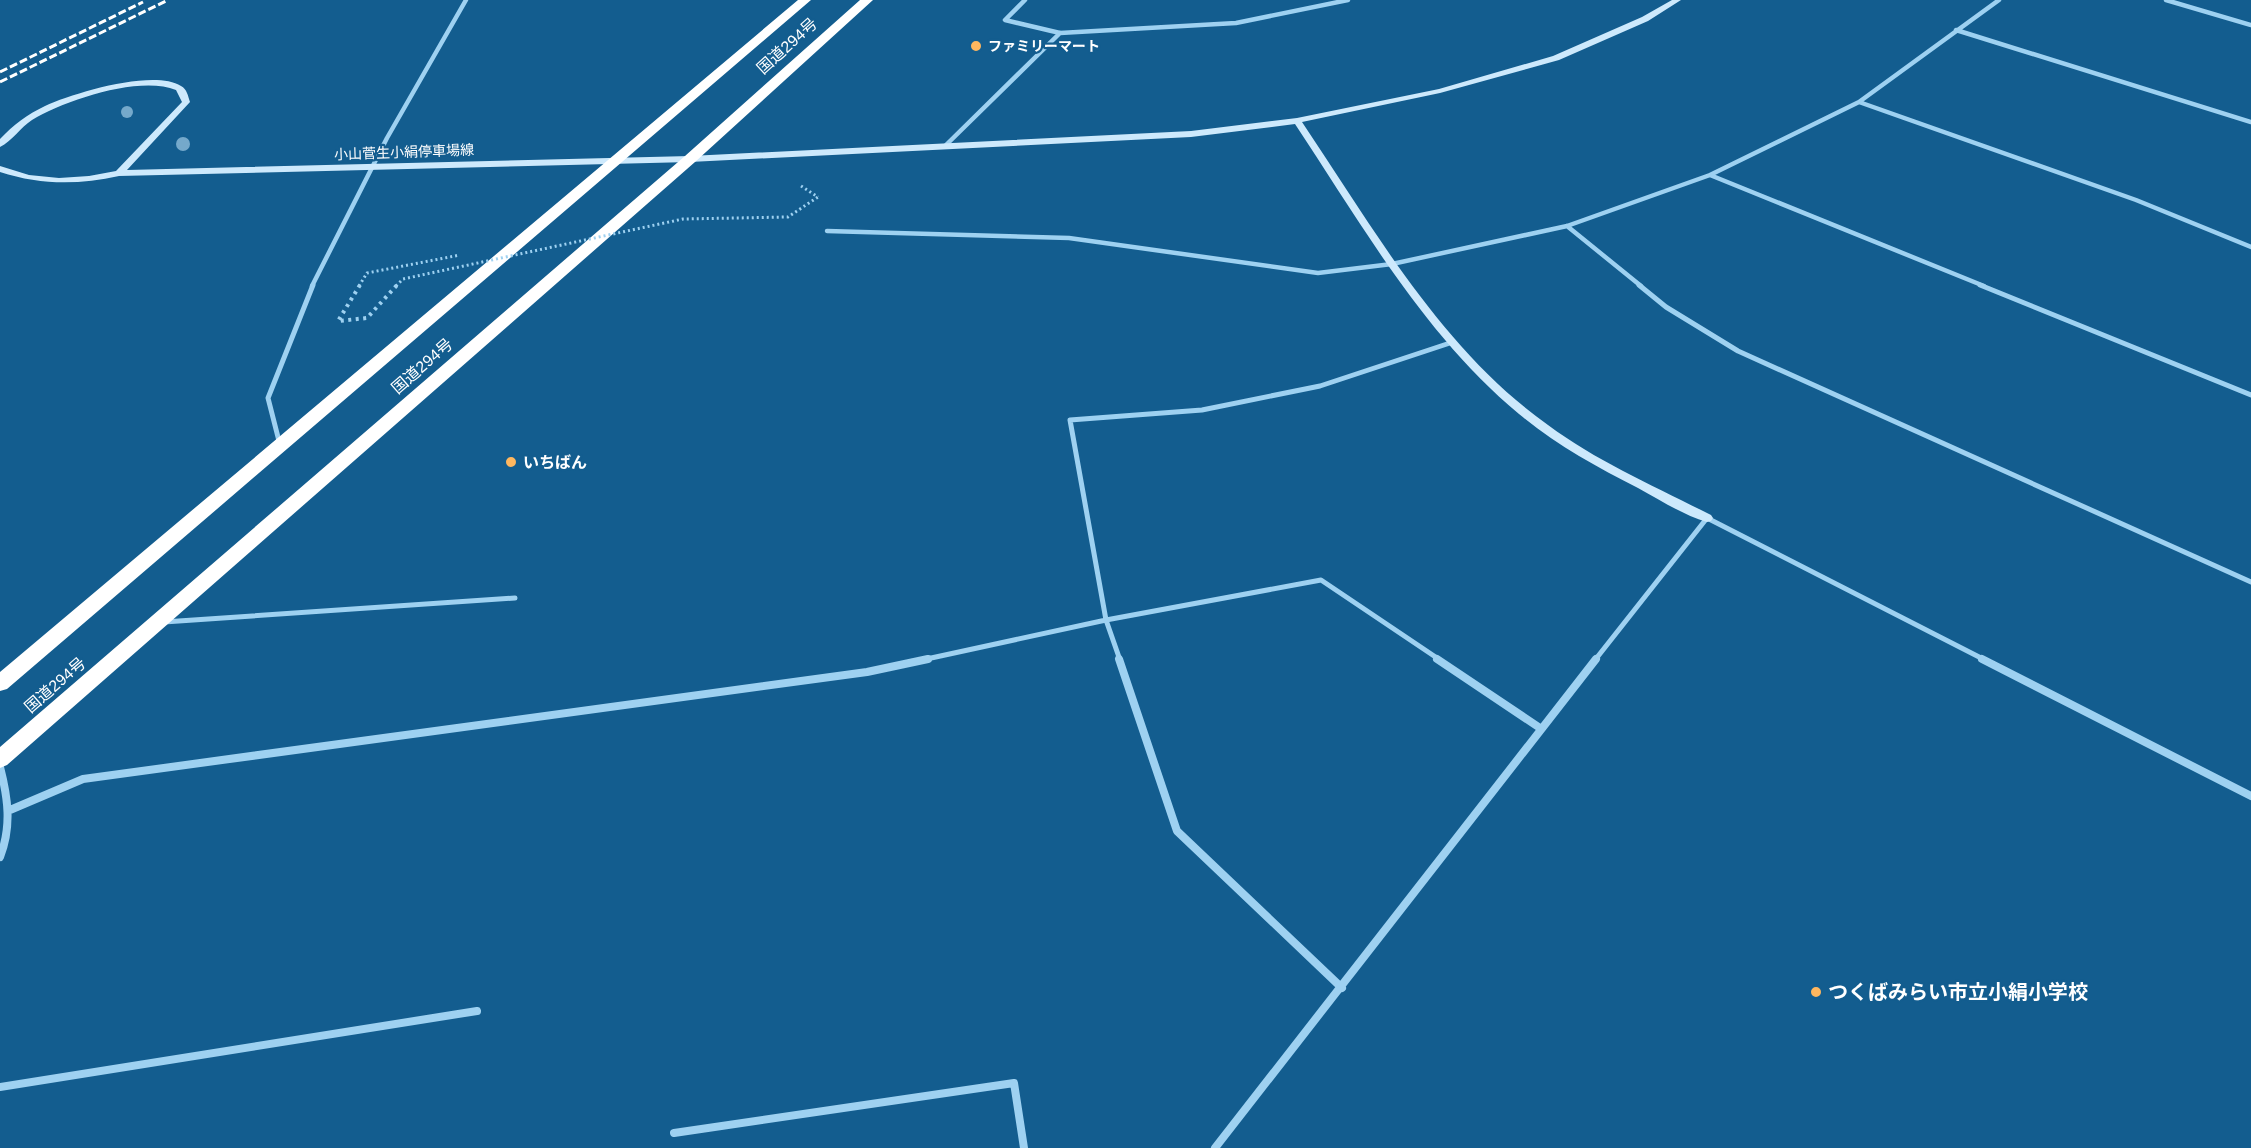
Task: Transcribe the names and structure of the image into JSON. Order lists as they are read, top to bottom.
{
  "streets": {
    "highway": ["国道294号"],
    "street": ["小山菅生小絹停車場線"]
  },
  "crossings": [
    ["国道294号", "小山菅生小絹停車場線"]
  ],
  "places": ["ファミリーマート", "いちばん", "つくばみらい市立小絹小学校"]
}
